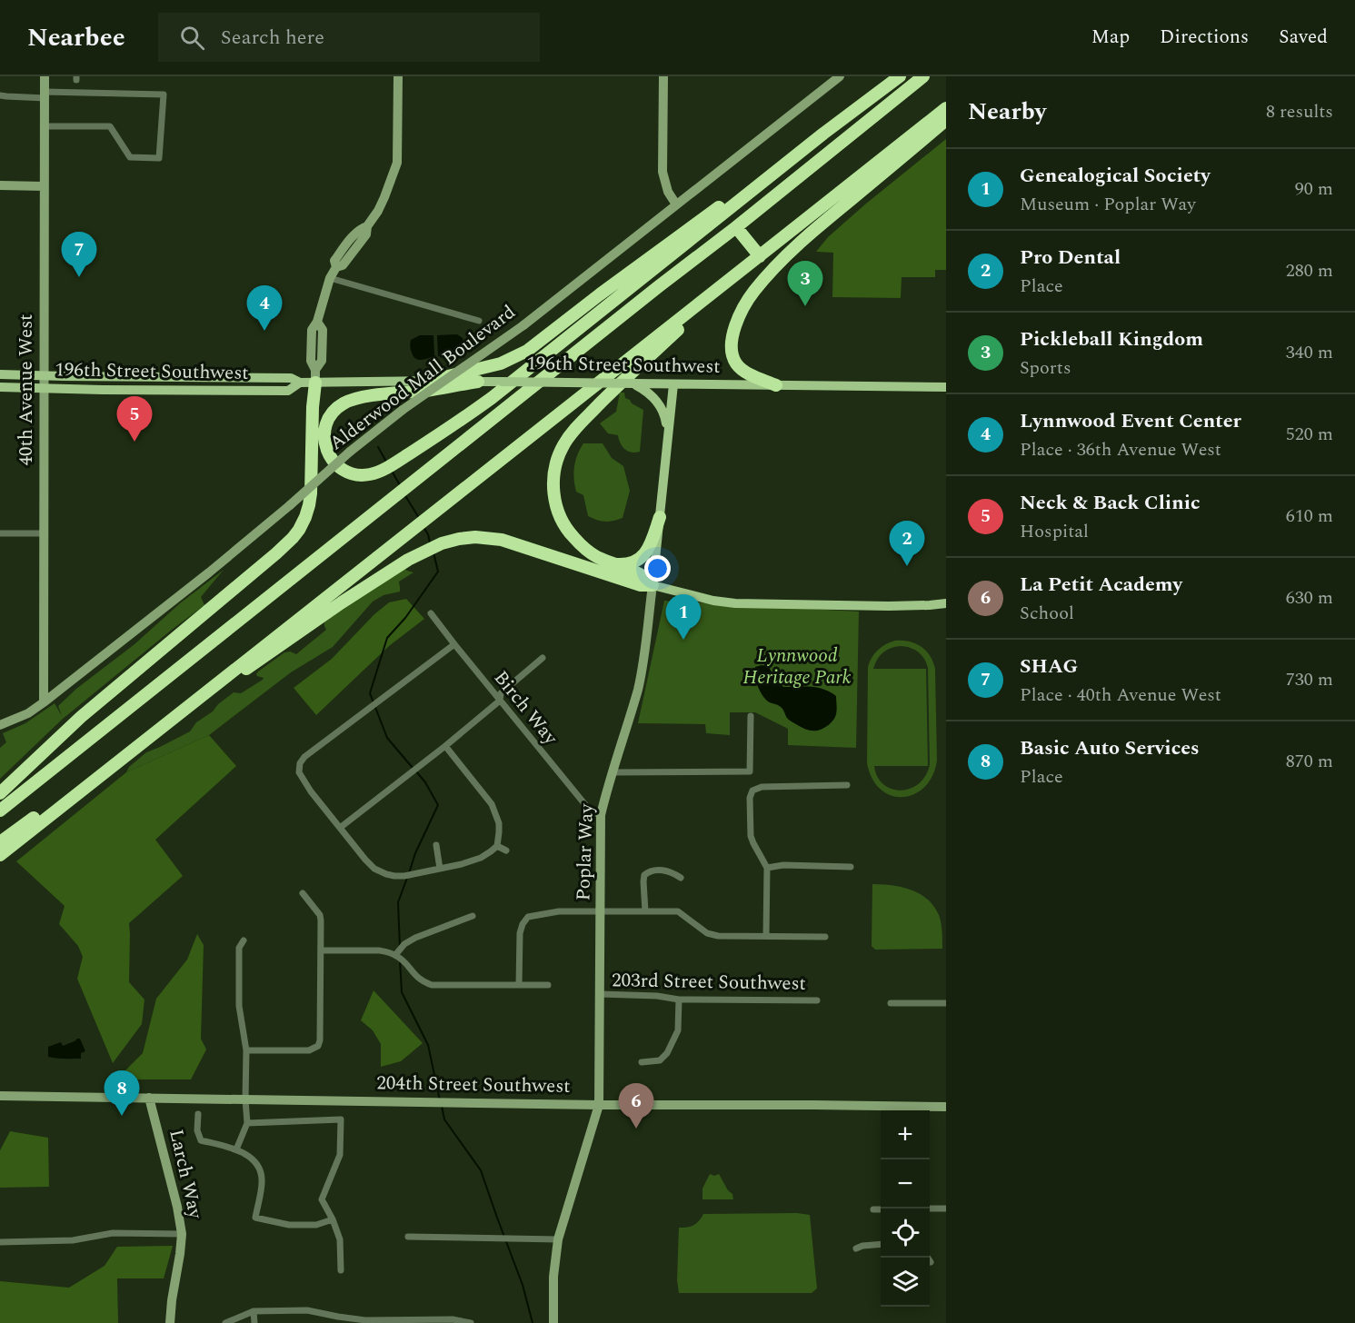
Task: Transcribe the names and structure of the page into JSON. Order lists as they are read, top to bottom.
{
  "streets": {
    "main road": [
      "196th Street Southwest",
      "Alderwood Mall Boulevard",
      "40th Avenue West",
      "Poplar Way",
      "204th Street Southwest",
      "Larch Way"
    ],
    "street": ["Birch Way", "203rd Street Southwest"]
  },
  "crossings": [
    ["196th Street Southwest", "40th Avenue West"],
    ["196th Street Southwest", "Poplar Way"],
    ["Alderwood Mall Boulevard", "40th Avenue West"],
    ["Birch Way", "Poplar Way"],
    ["Poplar Way", "203rd Street Southwest"],
    ["Poplar Way", "204th Street Southwest"],
    ["204th Street Southwest", "Larch Way"]
  ],
  "parks": ["Lynnwood Heritage Park"],
  "page": {
    "header": "Nearbee",
    "search": "Search here",
    "nav": ["Map", "Directions", "Saved"],
    "heading": ["Nearby", "8 results"],
    "list": [
      {
        "mark": "1",
        "name": "Genealogical Society",
        "note": "Museum · Poplar Way",
        "value": "90 m"
      },
      {
        "mark": "2",
        "name": "Pro Dental",
        "note": "Place",
        "value": "280 m"
      },
      {
        "mark": "3",
        "name": "Pickleball Kingdom",
        "note": "Sports",
        "value": "340 m"
      },
      {
        "mark": "4",
        "name": "Lynnwood Event Center",
        "note": "Place · 36th Avenue West",
        "value": "520 m"
      },
      {
        "mark": "5",
        "name": "Neck & Back Clinic",
        "note": "Hospital",
        "value": "610 m"
      },
      {
        "mark": "6",
        "name": "La Petit Academy",
        "note": "School",
        "value": "630 m"
      },
      {
        "mark": "7",
        "name": "SHAG",
        "note": "Place · 40th Avenue West",
        "value": "730 m"
      },
      {
        "mark": "8",
        "name": "Basic Auto Services",
        "note": "Place",
        "value": "870 m"
      }
    ],
    "pins": [
      "7",
      "3",
      "4",
      "5",
      "2",
      "1",
      "8",
      "6"
    ],
    "map_buttons": ["+", "−"]
  }
}
